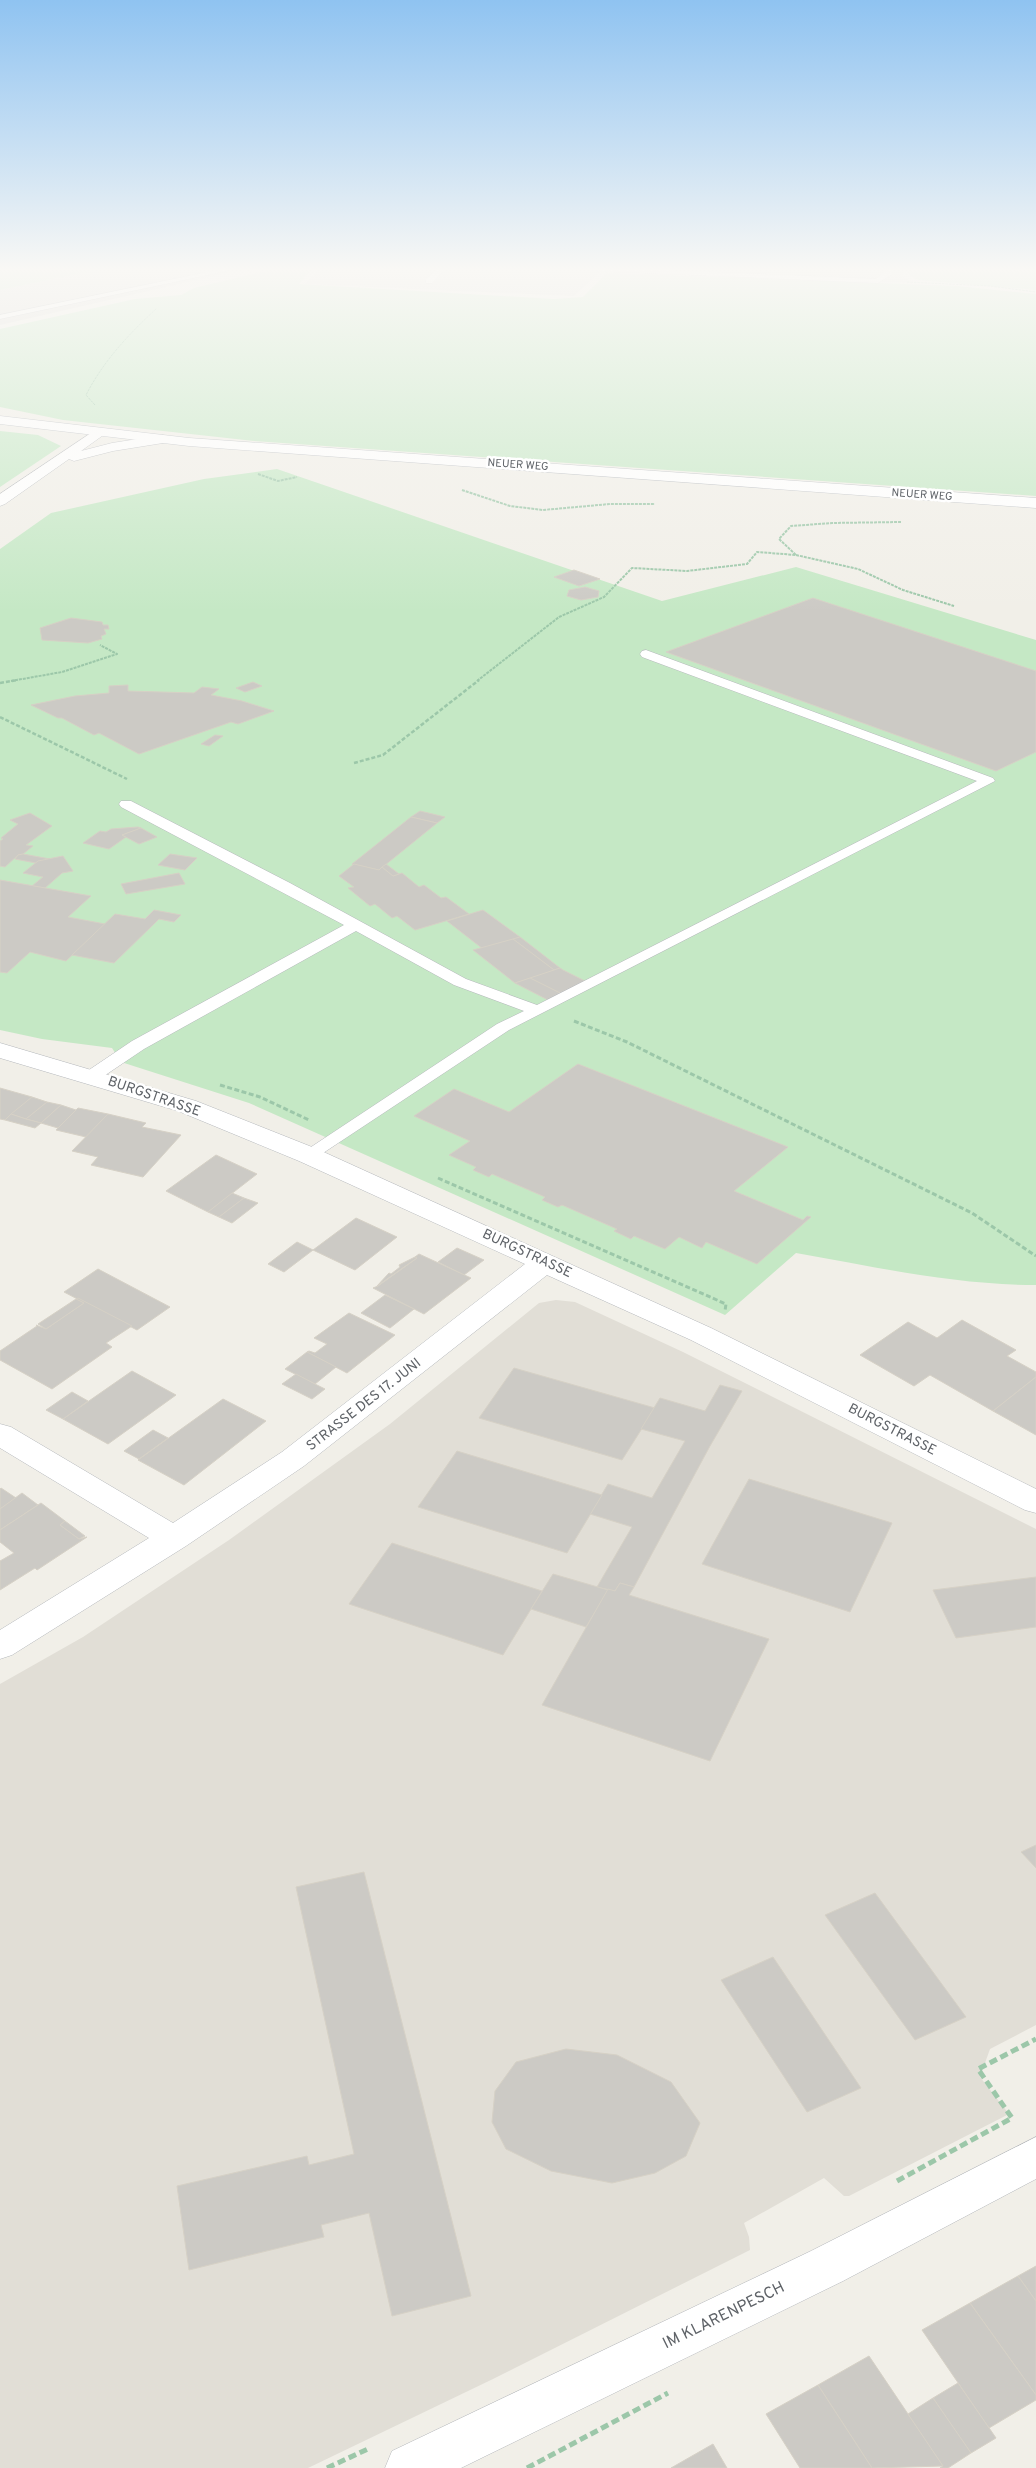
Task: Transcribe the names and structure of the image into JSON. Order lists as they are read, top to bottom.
{
  "streets": {
    "street": [
      "NEUER WEG",
      "BURGSTRASSE",
      "STRASSE DES 17. JUNI",
      "IM KLARENPESCH"
    ]
  },
  "crossings": [
    ["BURGSTRASSE", "STRASSE DES 17. JUNI"]
  ]
}
